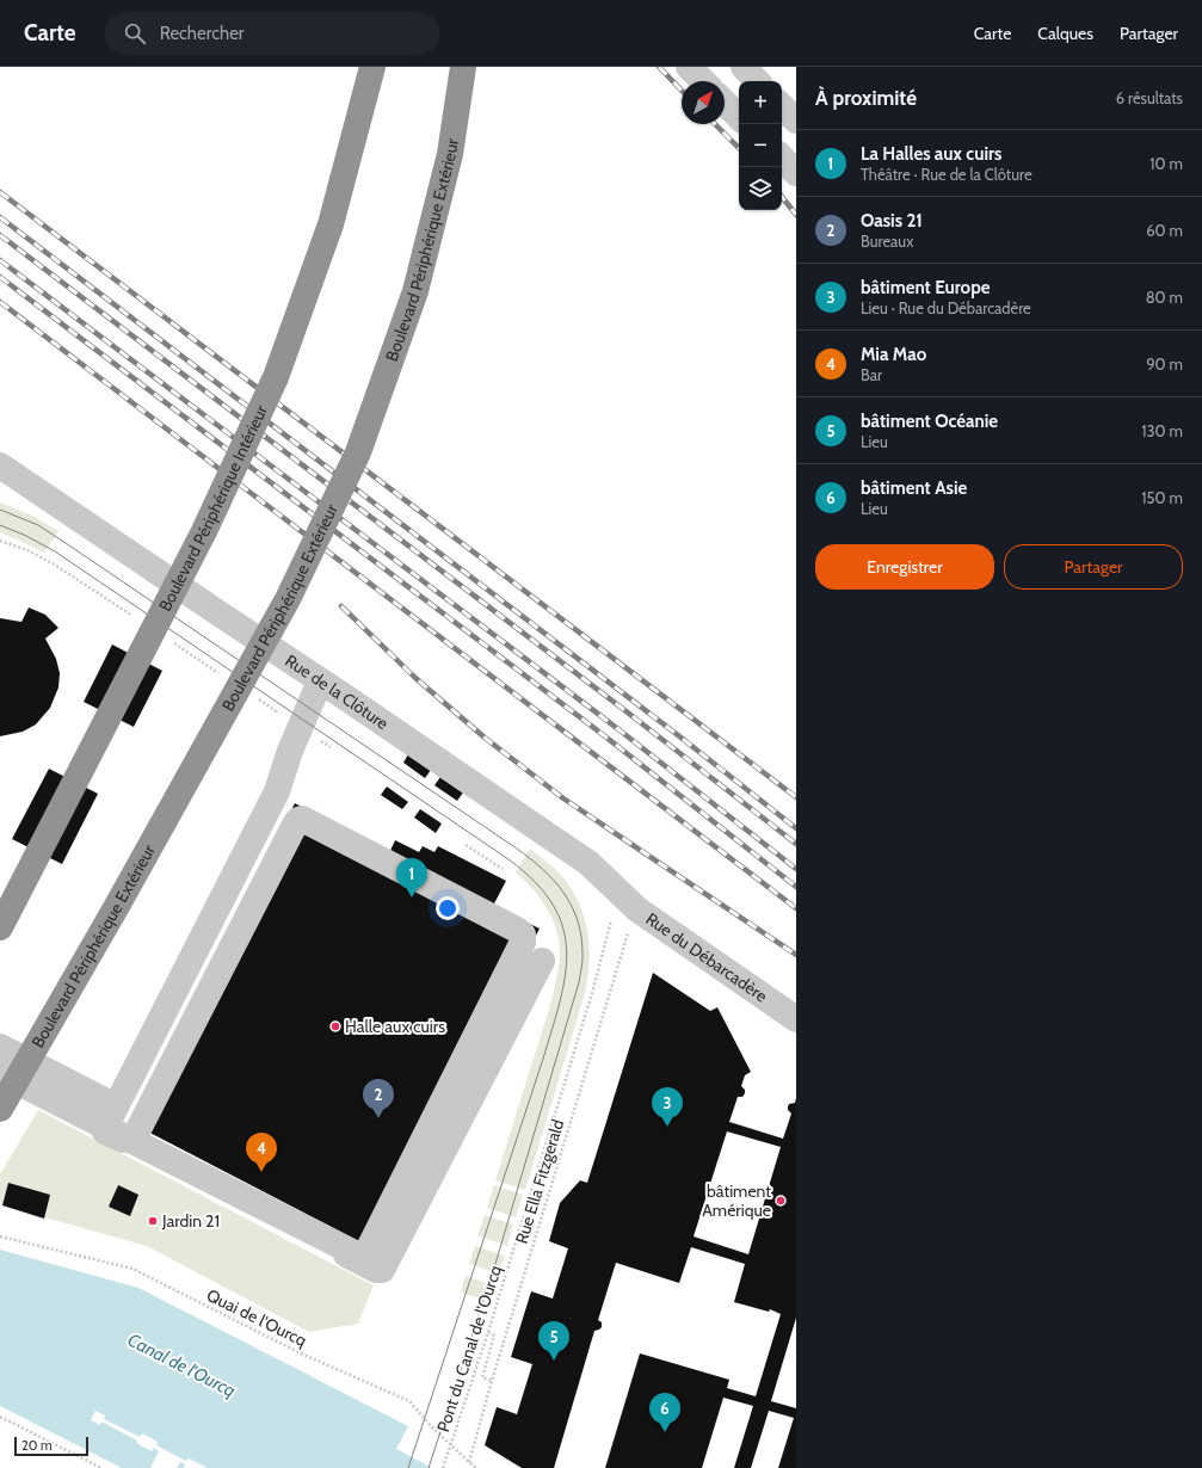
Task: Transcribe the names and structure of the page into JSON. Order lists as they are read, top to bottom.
{
  "streets": {
    "highway": ["Boulevard Périphérique Extérieur", "Boulevard Périphérique Intérieur"],
    "street": ["Rue de la Clôture", "Rue du Débarcadère"],
    "path": ["Rue Ella Fitzgerald", "Quai de l'Ourcq", "Pont du Canal de l'Ourcq"]
  },
  "crossings": [
    ["Rue de la Clôture", "Rue du Débarcadère"],
    ["Rue de la Clôture", "Rue Ella Fitzgerald"],
    ["Rue du Débarcadère", "Rue Ella Fitzgerald"],
    ["Rue Ella Fitzgerald", "Quai de l'Ourcq"]
  ],
  "water": ["Canal de l'Ourcq"],
  "places": ["Halle aux cuirs", "bâtiment Amérique", "Jardin 21"],
  "scale_bar": "20 m",
  "north": "top right",
  "page": {
    "header": "Carte",
    "search": "Rechercher",
    "nav": ["Carte", "Calques", "Partager"],
    "heading": ["À proximité", "6 résultats"],
    "map_buttons": ["+", "−"],
    "list": [
      {
        "mark": "1",
        "name": "La Halles aux cuirs",
        "note": "Théâtre · Rue de la Clôture",
        "value": "10 m"
      },
      {
        "mark": "2",
        "name": "Oasis 21",
        "note": "Bureaux",
        "value": "60 m"
      },
      {
        "mark": "3",
        "name": "bâtiment Europe",
        "note": "Lieu · Rue du Débarcadère",
        "value": "80 m"
      },
      {
        "mark": "4",
        "name": "Mia Mao",
        "note": "Bar",
        "value": "90 m"
      },
      {
        "mark": "5",
        "name": "bâtiment Océanie",
        "note": "Lieu",
        "value": "130 m"
      },
      {
        "mark": "6",
        "name": "bâtiment Asie",
        "note": "Lieu",
        "value": "150 m"
      }
    ],
    "buttons": ["Enregistrer", "Partager"],
    "pins": [
      "1",
      "2",
      "3",
      "4",
      "5",
      "6"
    ],
    "scale": "20 m"
  }
}
